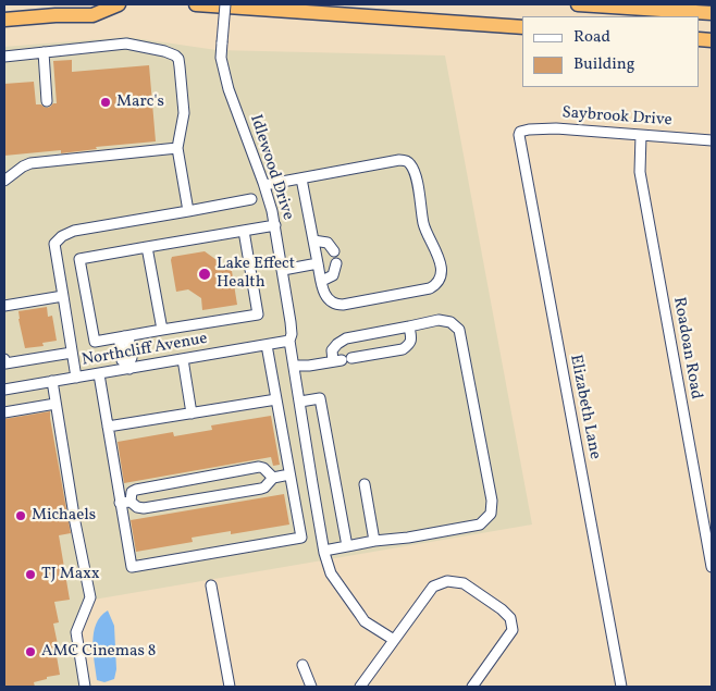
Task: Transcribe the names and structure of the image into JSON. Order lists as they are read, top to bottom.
{
  "streets": {
    "street": [
      "Saybrook Drive",
      "Idlewood Drive",
      "Roadoan Road",
      "Northcliff Avenue",
      "Elizabeth Lane"
    ]
  },
  "crossings": [
    ["Saybrook Drive", "Roadoan Road"],
    ["Saybrook Drive", "Elizabeth Lane"],
    ["Idlewood Drive", "Northcliff Avenue"]
  ],
  "places": [
    "Marc's",
    "Lake Effect Health",
    "Michaels",
    "TJ Maxx",
    "AMC Cinemas 8"
  ],
  "legend": ["Road", "Building"]
}
